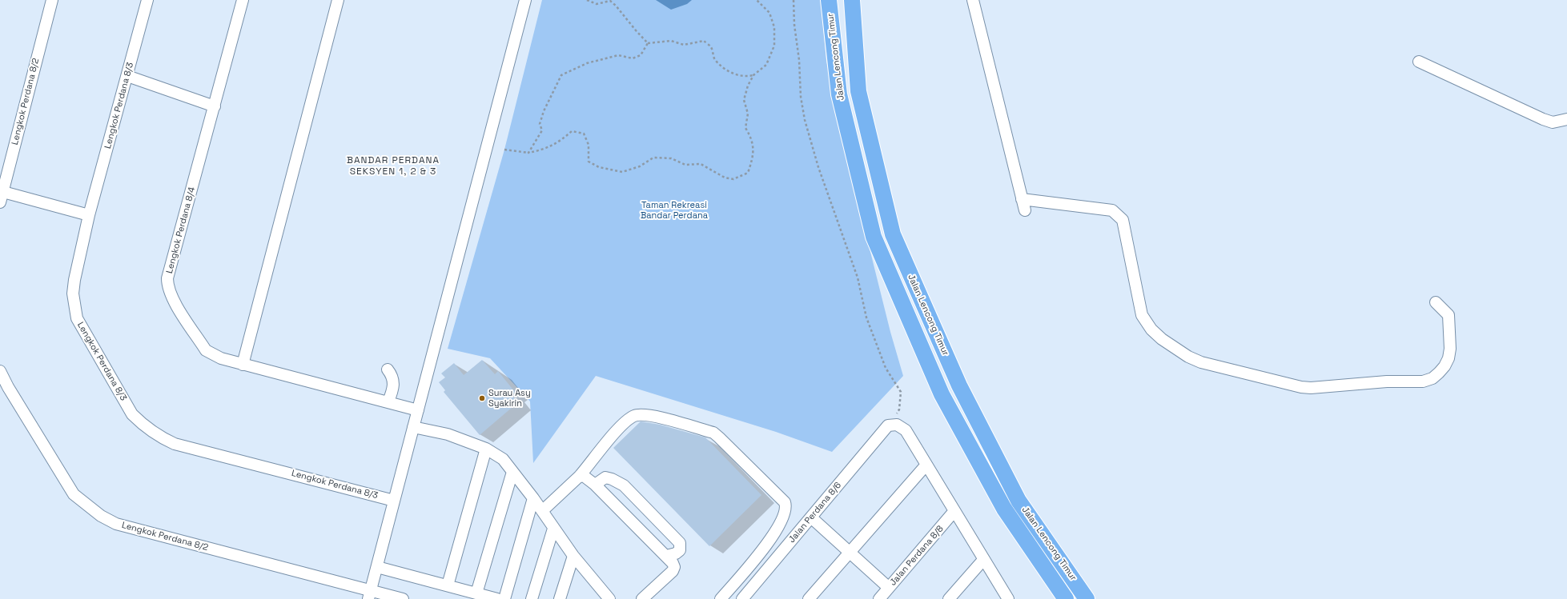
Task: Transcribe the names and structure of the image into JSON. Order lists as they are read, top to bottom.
{
  "streets": {
    "highway": ["Jalan Lencong Timur"],
    "street": [
      "Lengkok Perdana 8/2",
      "Lengkok Perdana 8/3",
      "Lengkok Perdana 8/4",
      "Jalan Perdana 8/6",
      "Jalan Perdana 8/8"
    ]
  },
  "districts": ["BANDAR PERDANA SEKSYEN 1, 2 & 3"],
  "parks": ["Taman Rekreasi Bandar Perdana"],
  "places": ["Surau Asy Syakirin"]
}
